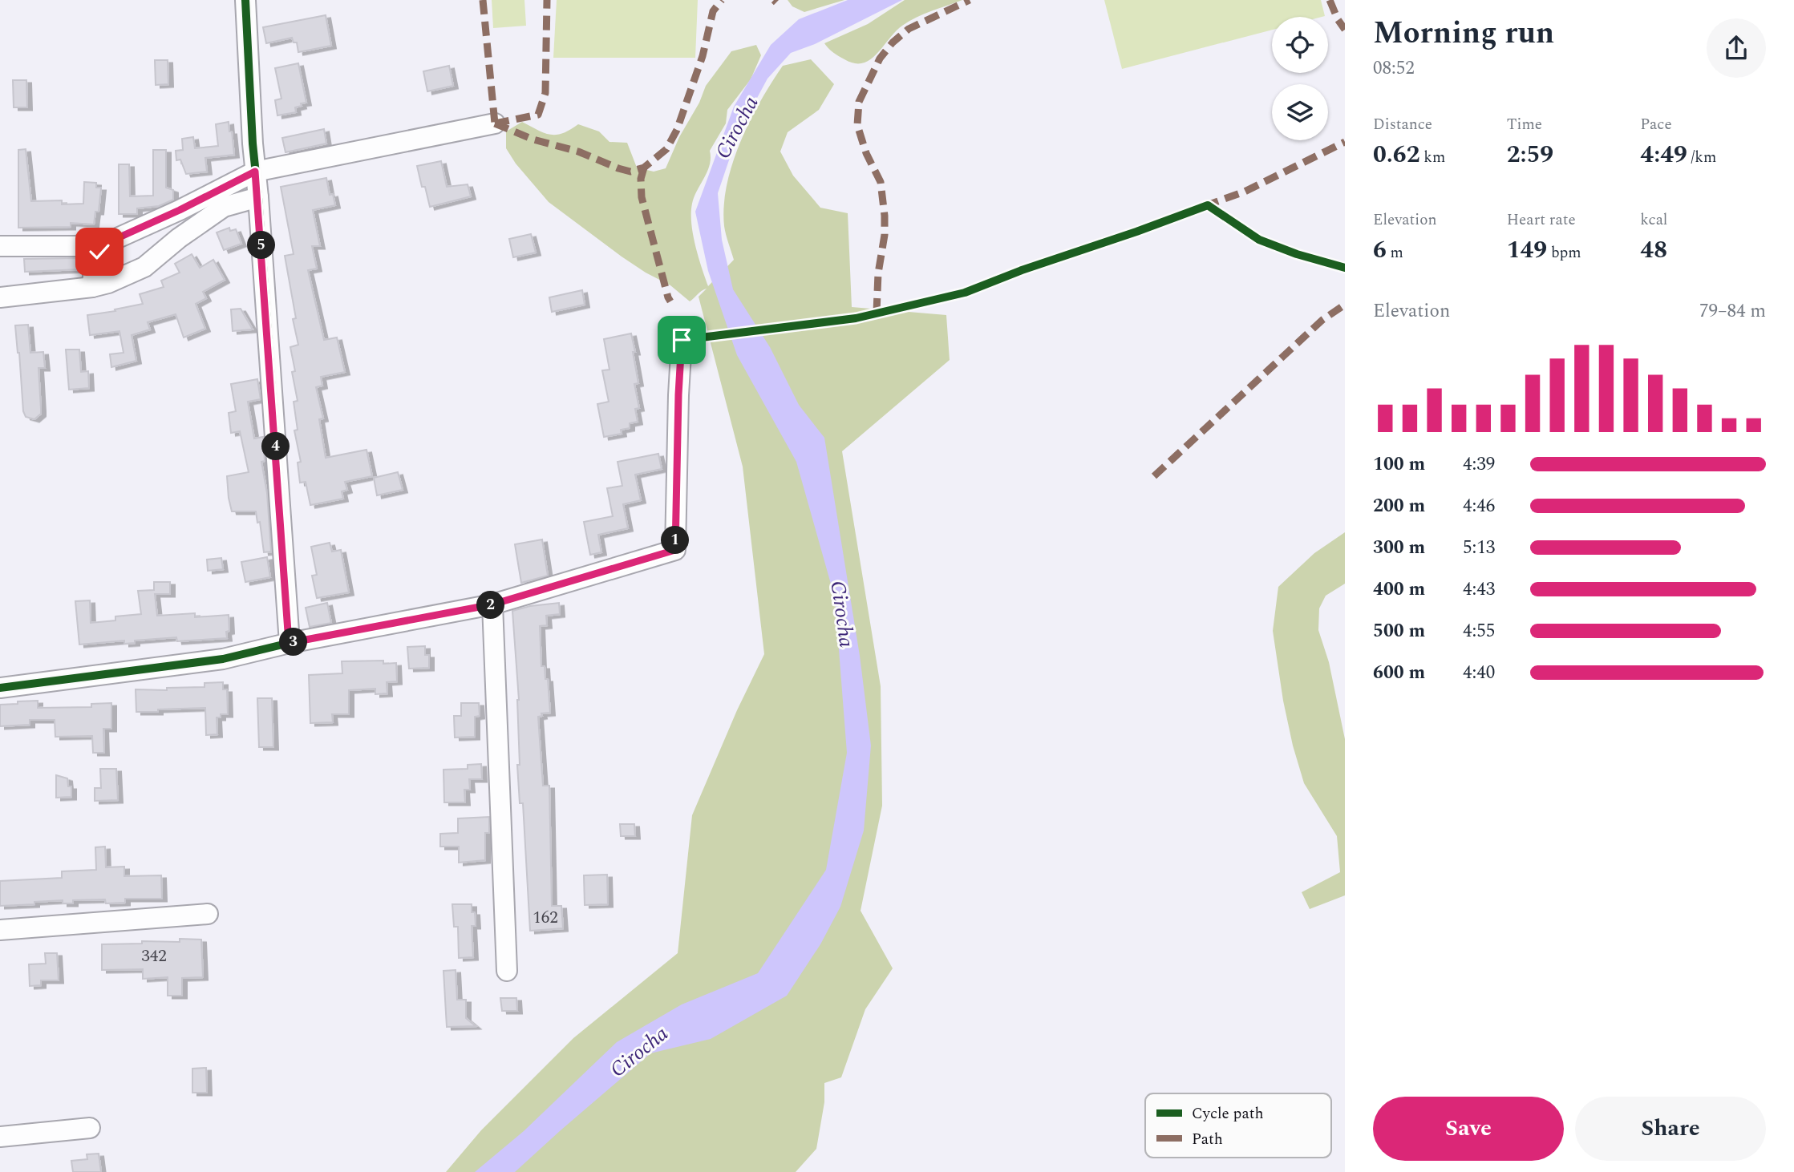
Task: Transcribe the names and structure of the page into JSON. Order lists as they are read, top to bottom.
{
  "water": ["Cirocha"],
  "house_numbers": ["162", "342"],
  "legend": ["Cycle path", "Path"],
  "page": {
    "heading": ["Morning run", "08:52"],
    "stats": [
      ["Distance", "0.62 km"],
      ["Time", "2:59"],
      ["Pace", "4:49 /km"],
      ["Elevation", "6 m"],
      ["Heart rate", "149 bpm"],
      ["kcal", "48"]
    ],
    "pins": [
      "5",
      "4",
      "1",
      "2",
      "3"
    ],
    "chart": ["Elevation", "79–84 m"],
    "list": [
      {
        "name": "100 m",
        "note": "4:39"
      },
      {
        "name": "200 m",
        "note": "4:46"
      },
      {
        "name": "300 m",
        "note": "5:13"
      },
      {
        "name": "400 m",
        "note": "4:43"
      },
      {
        "name": "500 m",
        "note": "4:55"
      },
      {
        "name": "600 m",
        "note": "4:40"
      }
    ],
    "buttons": ["Save", "Share"]
  }
}
